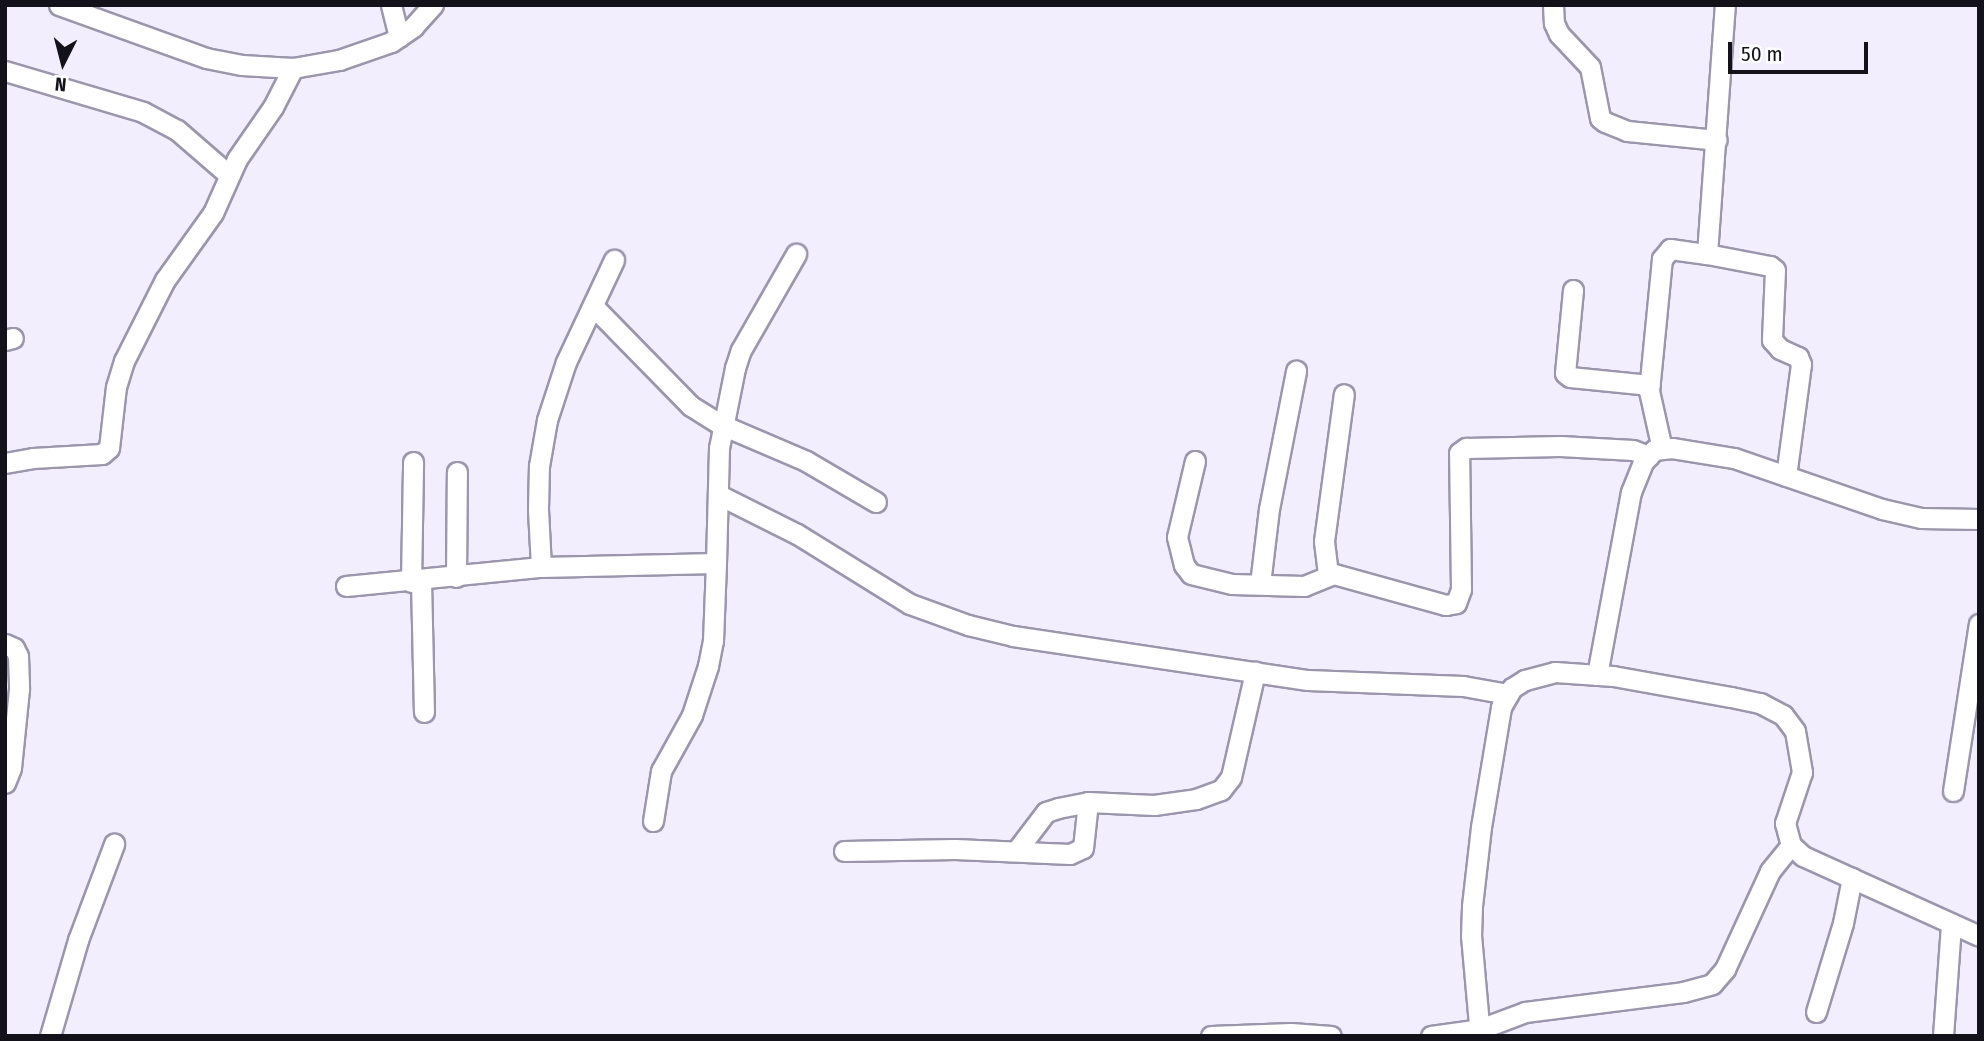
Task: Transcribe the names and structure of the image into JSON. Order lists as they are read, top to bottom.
{
  "scale_bar": "50 m",
  "north": "bottom"
}
